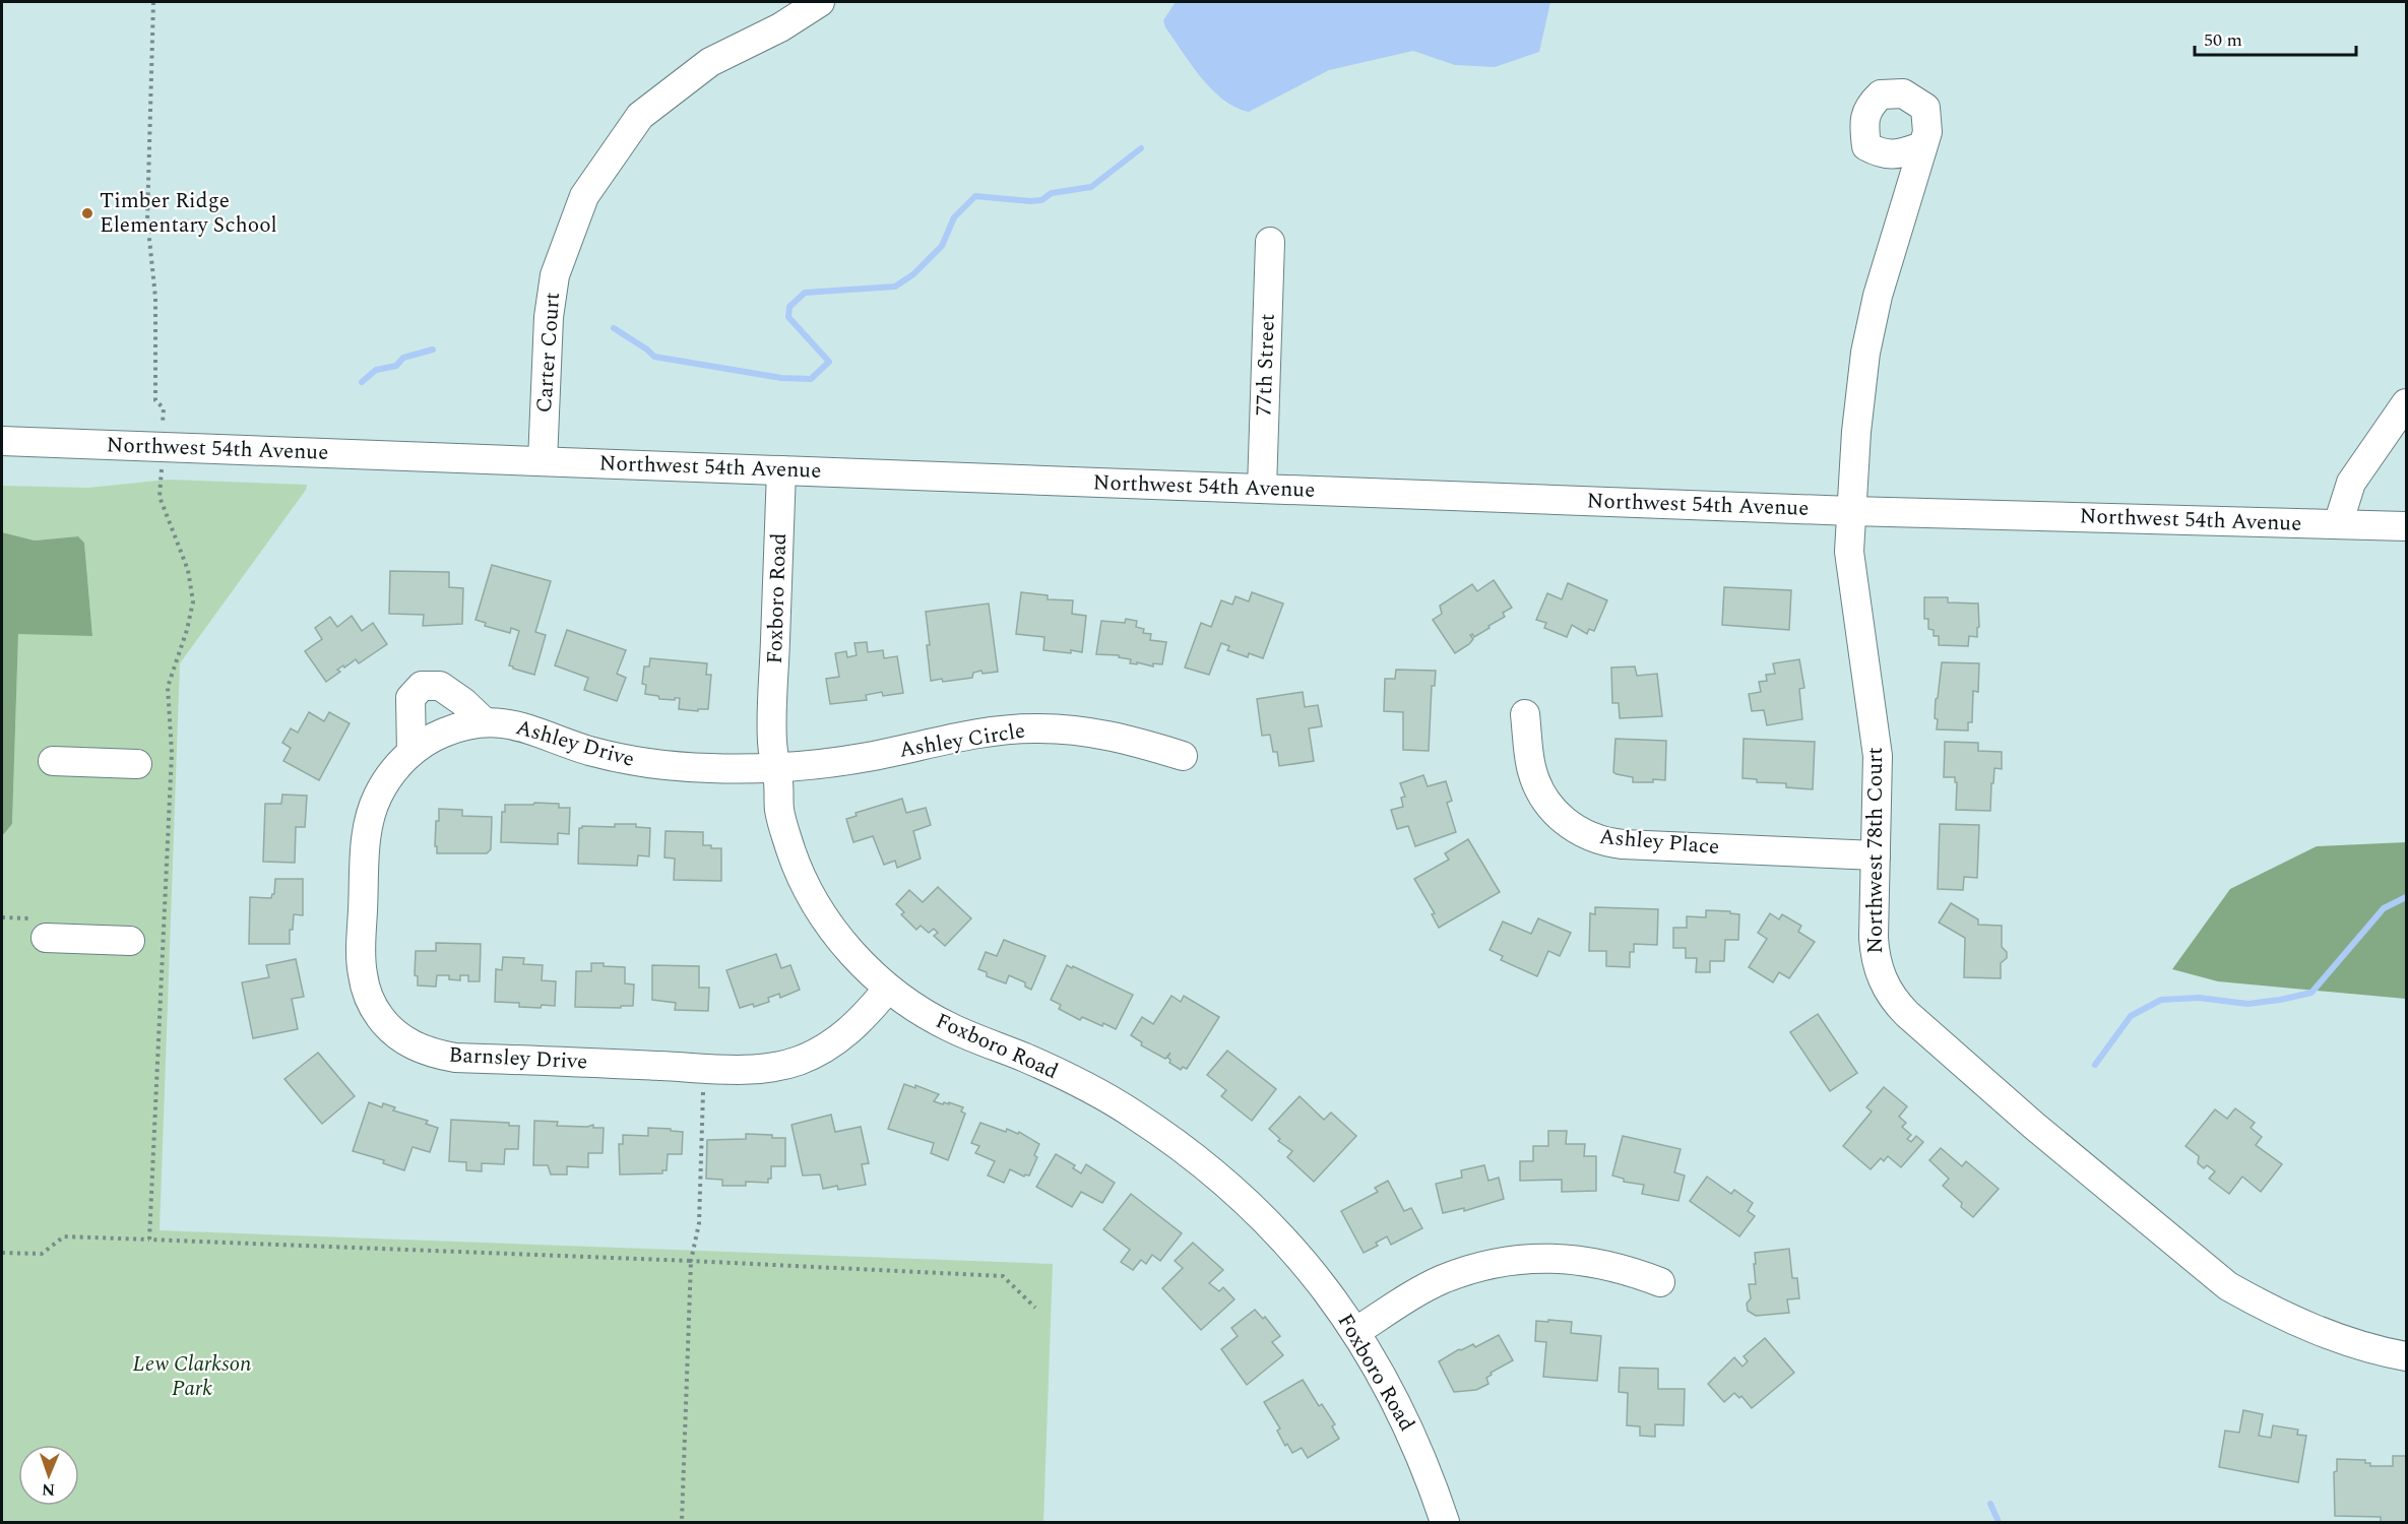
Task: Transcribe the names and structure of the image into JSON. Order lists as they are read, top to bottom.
{
  "streets": {
    "street": [
      "Carter Court",
      "77th Street",
      "Northwest 54th Avenue",
      "Foxboro Road",
      "Ashley Circle",
      "Ashley Drive",
      "Ashley Place",
      "Northwest 78th Court",
      "Barnsley Drive"
    ]
  },
  "crossings": [
    ["Carter Court", "Northwest 54th Avenue"],
    ["77th Street", "Northwest 54th Avenue"],
    ["Northwest 54th Avenue", "Foxboro Road"],
    ["Northwest 54th Avenue", "Northwest 78th Court"],
    ["Foxboro Road", "Ashley Circle"],
    ["Foxboro Road", "Ashley Drive"],
    ["Foxboro Road", "Barnsley Drive"],
    ["Ashley Circle", "Ashley Drive"],
    ["Ashley Drive", "Barnsley Drive"],
    ["Ashley Place", "Northwest 78th Court"]
  ],
  "parks": ["Lew Clarkson Park"],
  "places": ["Timber Ridge Elementary School"],
  "scale_bar": "50 m",
  "north": "bottom"
}
